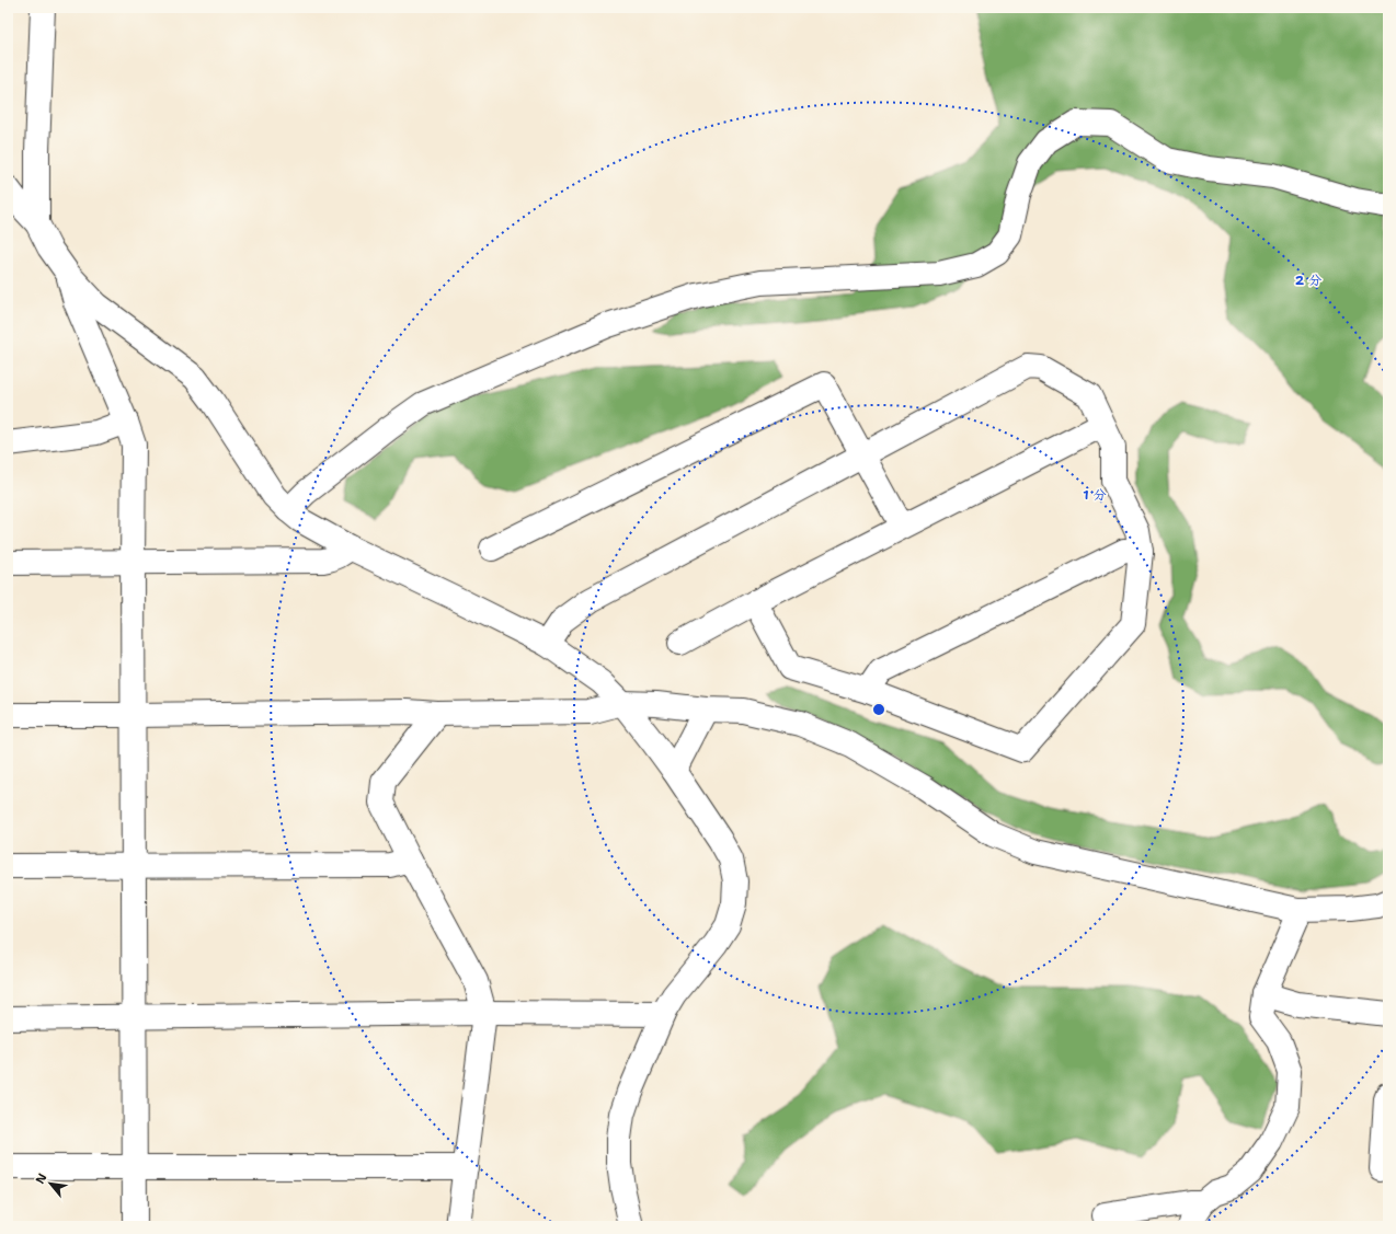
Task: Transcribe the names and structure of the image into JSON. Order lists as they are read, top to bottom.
{
  "north": "top left",
  "rings": ["2 分", "1 分"]
}
